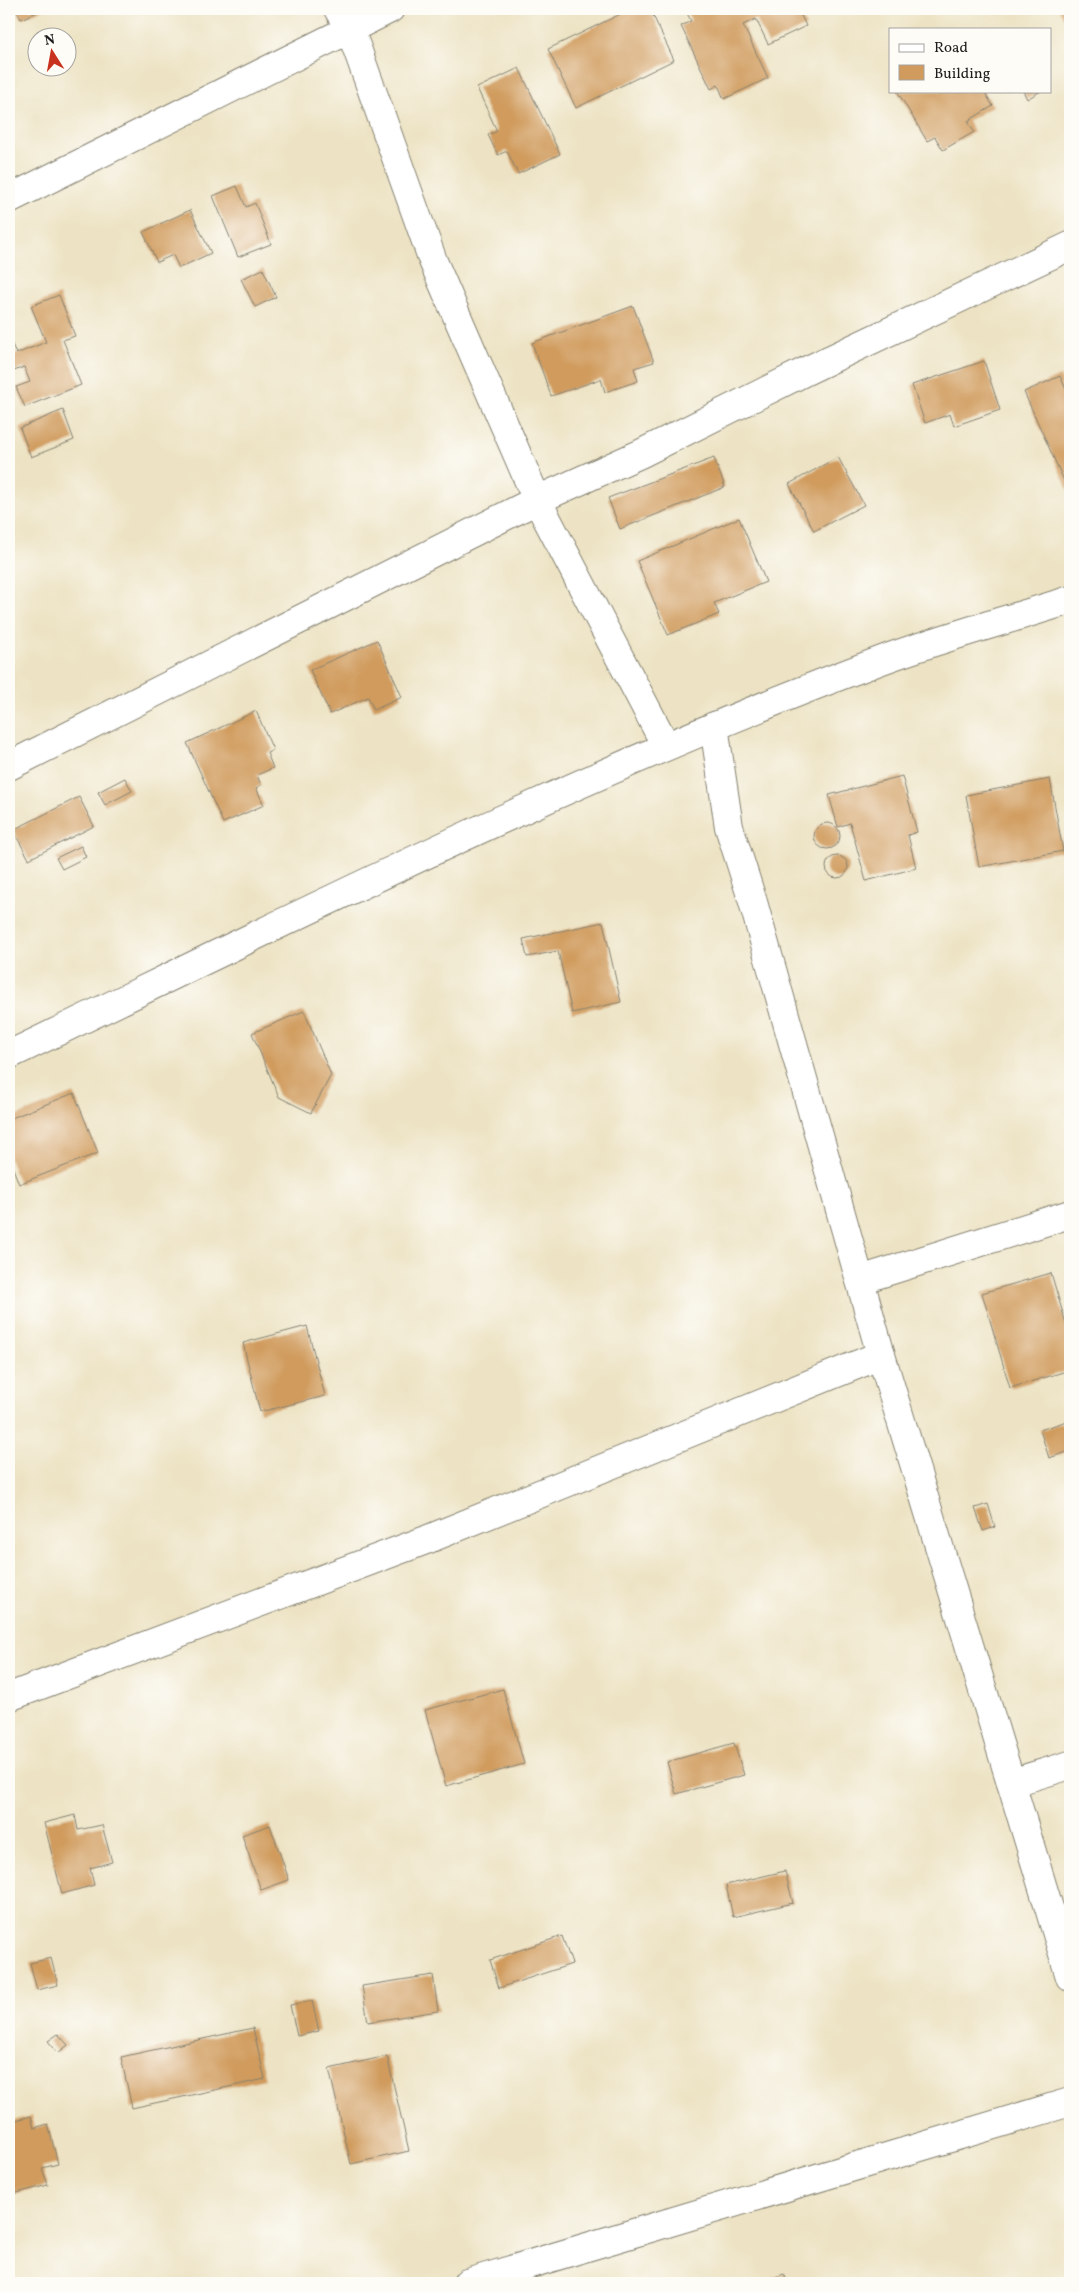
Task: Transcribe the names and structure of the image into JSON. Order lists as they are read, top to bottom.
{
  "legend": ["Road", "Building"],
  "north": "top"
}
